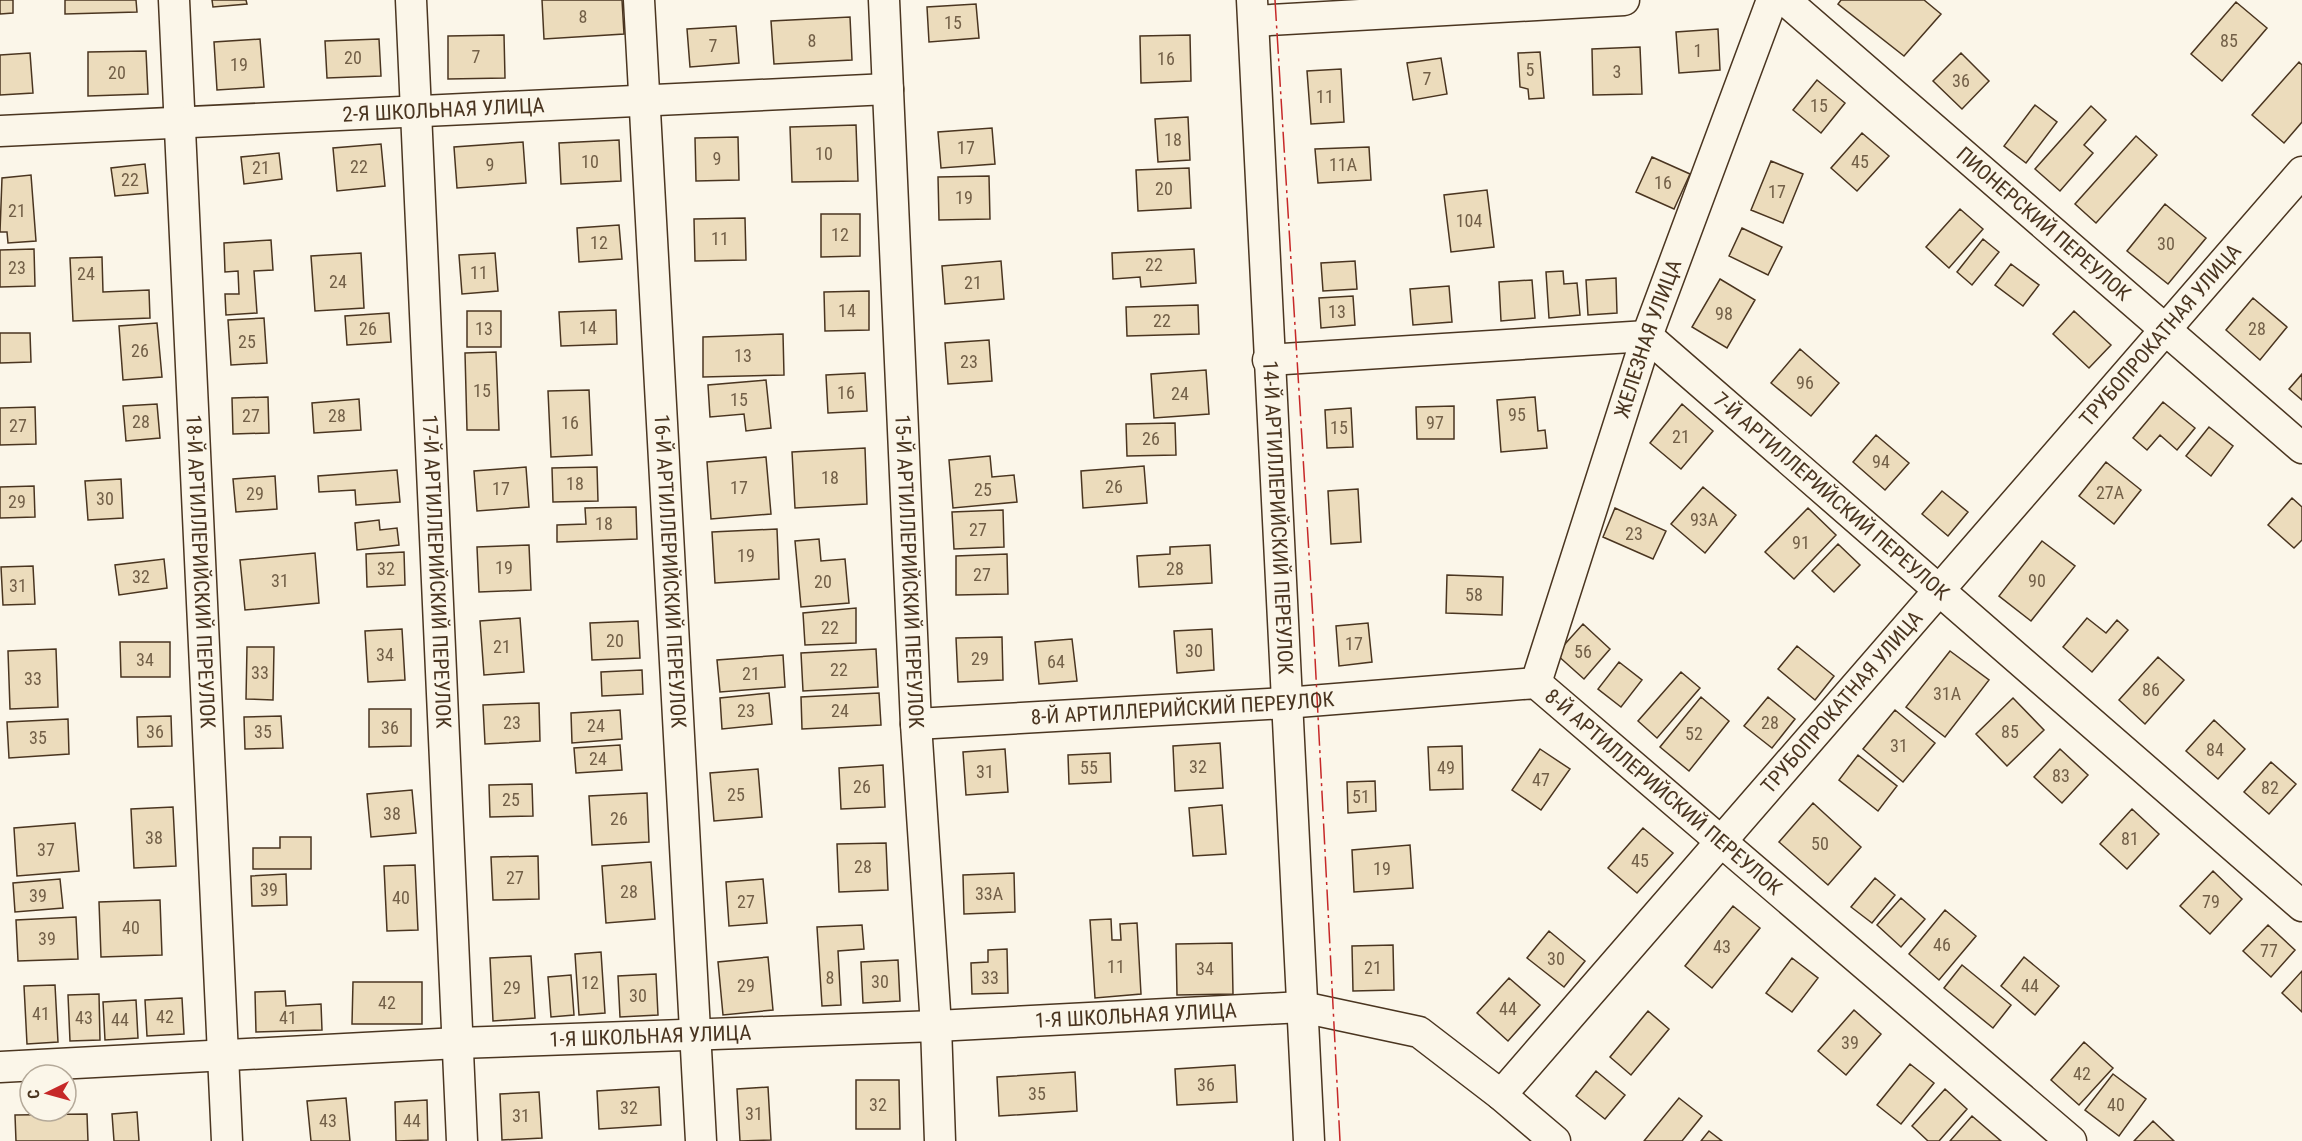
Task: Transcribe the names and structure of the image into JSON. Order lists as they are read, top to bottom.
{
  "streets": {
    "street": [
      "2-Я ШКОЛЬНАЯ УЛИЦА",
      "ПИОНЕРСКИЙ ПЕРЕУЛОК",
      "ТРУБОПРОКАТНАЯ УЛИЦА",
      "ЖЕЛЕЗНАЯ УЛИЦА",
      "7-Й АРТИЛЛЕРИЙСКИЙ ПЕРЕУЛОК",
      "14-Й АРТИЛЛЕРИЙСКИЙ ПЕРЕУЛОК",
      "18-Й АРТИЛЛЕРИЙСКИЙ ПЕРЕУЛОК",
      "16-Й АРТИЛЛЕРИЙСКИЙ ПЕРЕУЛОК",
      "17-Й АРТИЛЛЕРИЙСКИЙ ПЕРЕУЛОК",
      "15-Й АРТИЛЛЕРИЙСКИЙ ПЕРЕУЛОК",
      "8-Й АРТИЛЛЕРИЙСКИЙ ПЕРЕУЛОК",
      "1-Я ШКОЛЬНАЯ УЛИЦА"
    ]
  },
  "crossings": [
    ["2-Я ШКОЛЬНАЯ УЛИЦА", "18-Й АРТИЛЛЕРИЙСКИЙ ПЕРЕУЛОК"],
    ["2-Я ШКОЛЬНАЯ УЛИЦА", "16-Й АРТИЛЛЕРИЙСКИЙ ПЕРЕУЛОК"],
    ["2-Я ШКОЛЬНАЯ УЛИЦА", "17-Й АРТИЛЛЕРИЙСКИЙ ПЕРЕУЛОК"],
    ["2-Я ШКОЛЬНАЯ УЛИЦА", "15-Й АРТИЛЛЕРИЙСКИЙ ПЕРЕУЛОК"],
    ["ПИОНЕРСКИЙ ПЕРЕУЛОК", "ТРУБОПРОКАТНАЯ УЛИЦА"],
    ["ТРУБОПРОКАТНАЯ УЛИЦА", "7-Й АРТИЛЛЕРИЙСКИЙ ПЕРЕУЛОК"],
    ["ТРУБОПРОКАТНАЯ УЛИЦА", "8-Й АРТИЛЛЕРИЙСКИЙ ПЕРЕУЛОК"],
    ["ТРУБОПРОКАТНАЯ УЛИЦА", "1-Я ШКОЛЬНАЯ УЛИЦА"],
    ["ЖЕЛЕЗНАЯ УЛИЦА", "7-Й АРТИЛЛЕРИЙСКИЙ ПЕРЕУЛОК"],
    ["ЖЕЛЕЗНАЯ УЛИЦА", "8-Й АРТИЛЛЕРИЙСКИЙ ПЕРЕУЛОК"],
    ["14-Й АРТИЛЛЕРИЙСКИЙ ПЕРЕУЛОК", "8-Й АРТИЛЛЕРИЙСКИЙ ПЕРЕУЛОК"],
    ["14-Й АРТИЛЛЕРИЙСКИЙ ПЕРЕУЛОК", "1-Я ШКОЛЬНАЯ УЛИЦА"],
    ["18-Й АРТИЛЛЕРИЙСКИЙ ПЕРЕУЛОК", "1-Я ШКОЛЬНАЯ УЛИЦА"],
    ["16-Й АРТИЛЛЕРИЙСКИЙ ПЕРЕУЛОК", "1-Я ШКОЛЬНАЯ УЛИЦА"],
    ["17-Й АРТИЛЛЕРИЙСКИЙ ПЕРЕУЛОК", "1-Я ШКОЛЬНАЯ УЛИЦА"],
    ["15-Й АРТИЛЛЕРИЙСКИЙ ПЕРЕУЛОК", "8-Й АРТИЛЛЕРИЙСКИЙ ПЕРЕУЛОК"],
    ["15-Й АРТИЛЛЕРИЙСКИЙ ПЕРЕУЛОК", "1-Я ШКОЛЬНАЯ УЛИЦА"]
  ],
  "house_numbers": [
    "8",
    "15",
    "8",
    "85",
    "7",
    "1",
    "7",
    "20",
    "16",
    "19",
    "5",
    "3",
    "20",
    "7",
    "36",
    "11",
    "15",
    "18",
    "17",
    "10",
    "9",
    "10",
    "45",
    "9",
    "11А",
    "22",
    "21",
    "22",
    "16",
    "20",
    "17",
    "19",
    "21",
    "104",
    "12",
    "11",
    "12",
    "30",
    "22",
    "23",
    "11",
    "24",
    "24",
    "21",
    "14",
    "13",
    "98",
    "22",
    "14",
    "26",
    "13",
    "28",
    "25",
    "26",
    "13",
    "23",
    "96",
    "15",
    "16",
    "24",
    "15",
    "95",
    "27",
    "28",
    "28",
    "16",
    "97",
    "27",
    "15",
    "21",
    "26",
    "94",
    "18",
    "18",
    "26",
    "17",
    "17",
    "25",
    "27А",
    "29",
    "30",
    "29",
    "93А",
    "18",
    "27",
    "23",
    "91",
    "19",
    "19",
    "32",
    "28",
    "27",
    "32",
    "31",
    "90",
    "20",
    "31",
    "58",
    "22",
    "20",
    "17",
    "21",
    "30",
    "56",
    "34",
    "29",
    "34",
    "64",
    "22",
    "33",
    "21",
    "33",
    "86",
    "31А",
    "23",
    "24",
    "23",
    "28",
    "24",
    "36",
    "36",
    "35",
    "85",
    "52",
    "35",
    "31",
    "84",
    "24",
    "32",
    "55",
    "49",
    "31",
    "83",
    "47",
    "26",
    "82",
    "25",
    "51",
    "25",
    "38",
    "26",
    "38",
    "81",
    "50",
    "37",
    "45",
    "28",
    "19",
    "27",
    "39",
    "28",
    "33А",
    "39",
    "40",
    "27",
    "79",
    "40",
    "39",
    "46",
    "43",
    "77",
    "30",
    "11",
    "21",
    "34",
    "8",
    "33",
    "30",
    "12",
    "29",
    "44",
    "29",
    "30",
    "42",
    "44",
    "41",
    "42",
    "43",
    "41",
    "44",
    "39",
    "42",
    "36",
    "35",
    "32",
    "40",
    "32",
    "31",
    "31",
    "43",
    "44"
  ],
  "north": "left"
}
